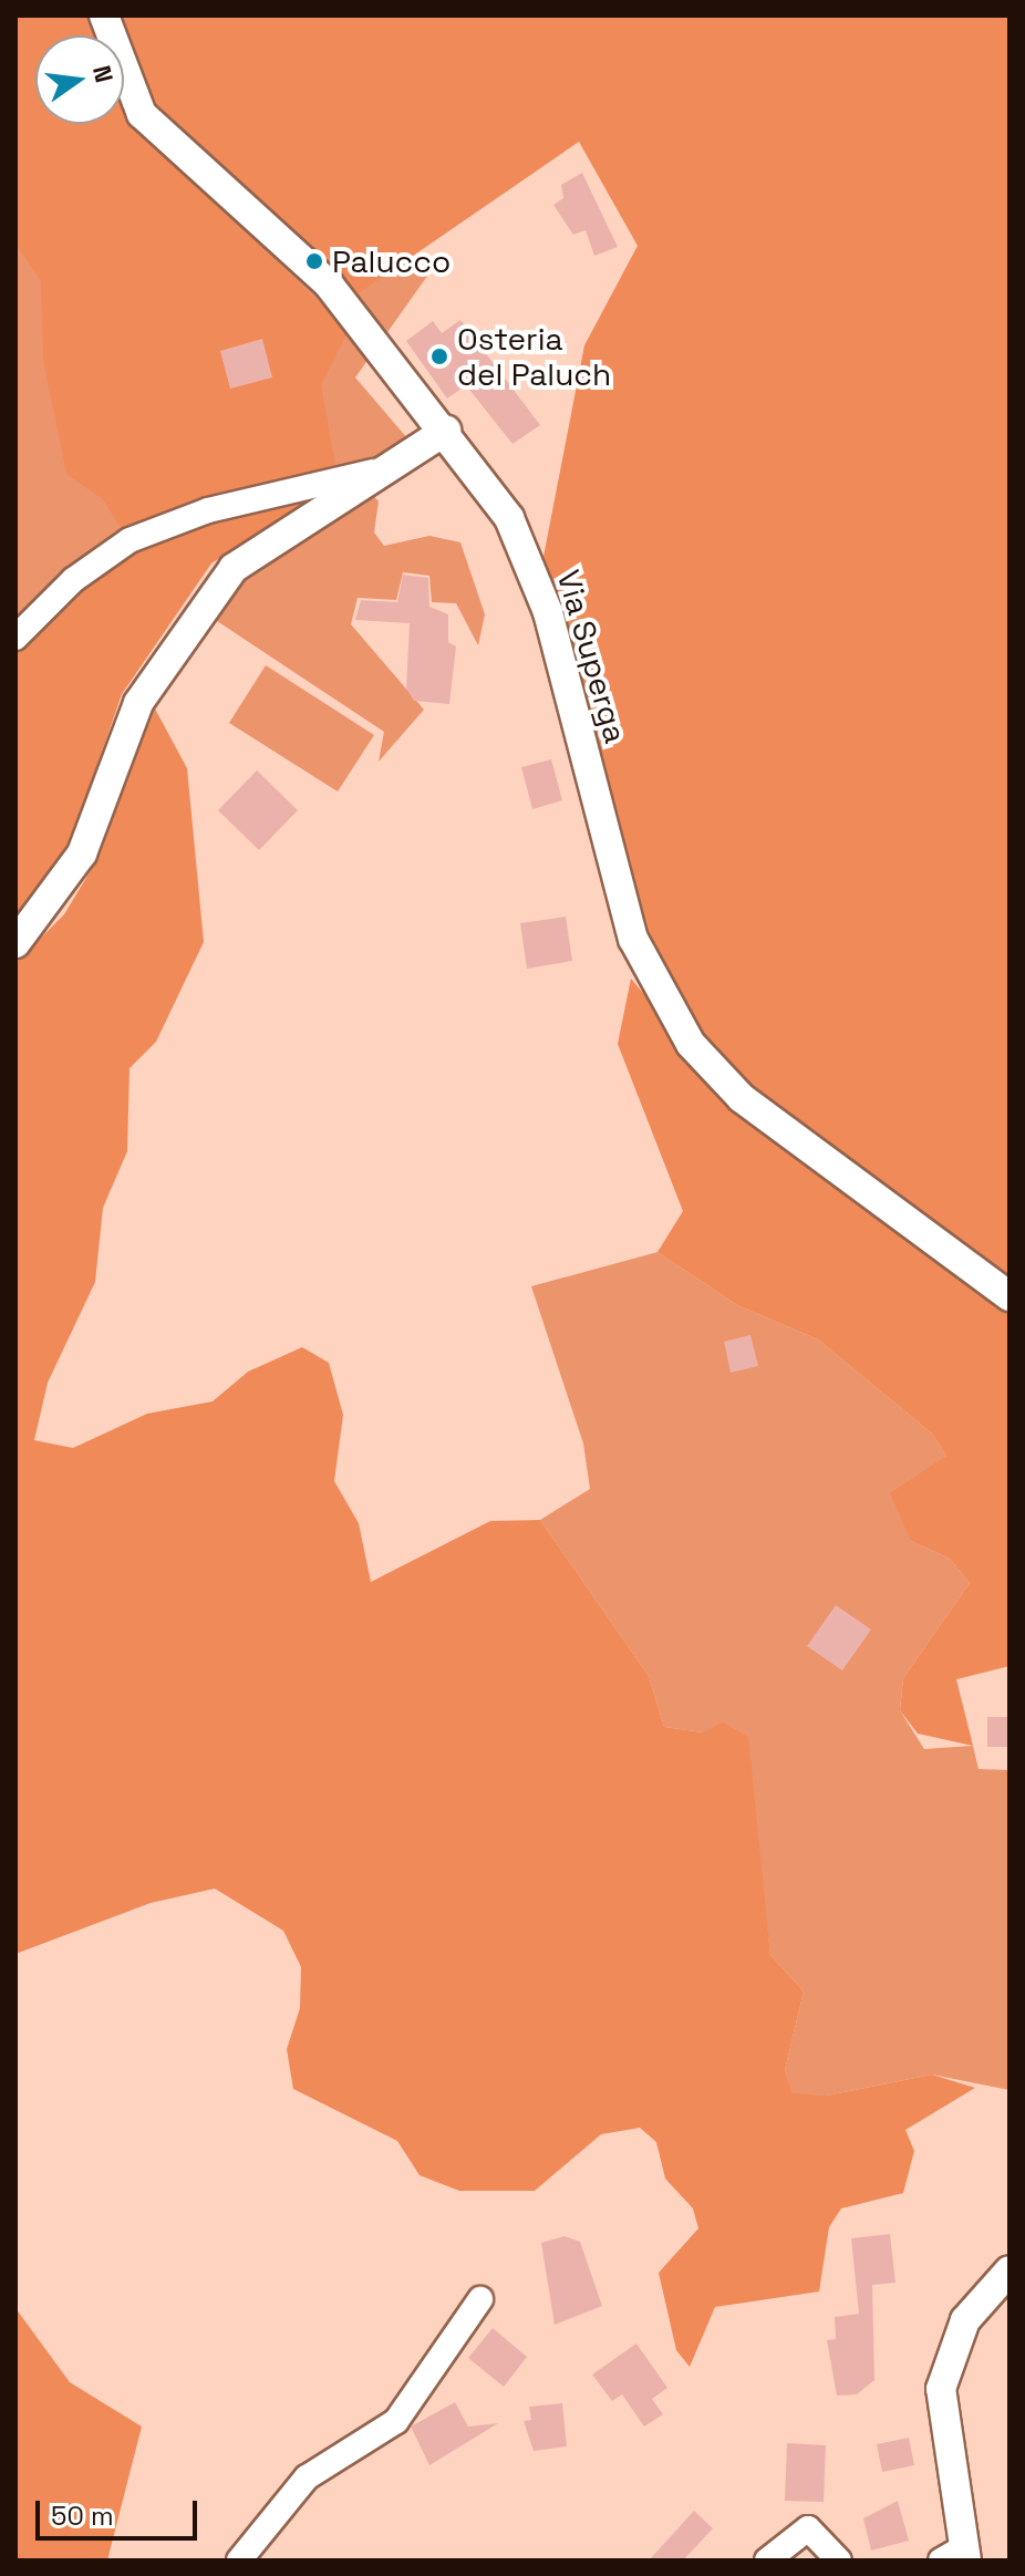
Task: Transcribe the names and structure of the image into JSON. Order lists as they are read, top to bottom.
{
  "streets": {
    "street": ["Via Superga"]
  },
  "places": ["Palucco", "Osteria del Paluch"],
  "scale_bar": "50 m",
  "north": "right"
}
